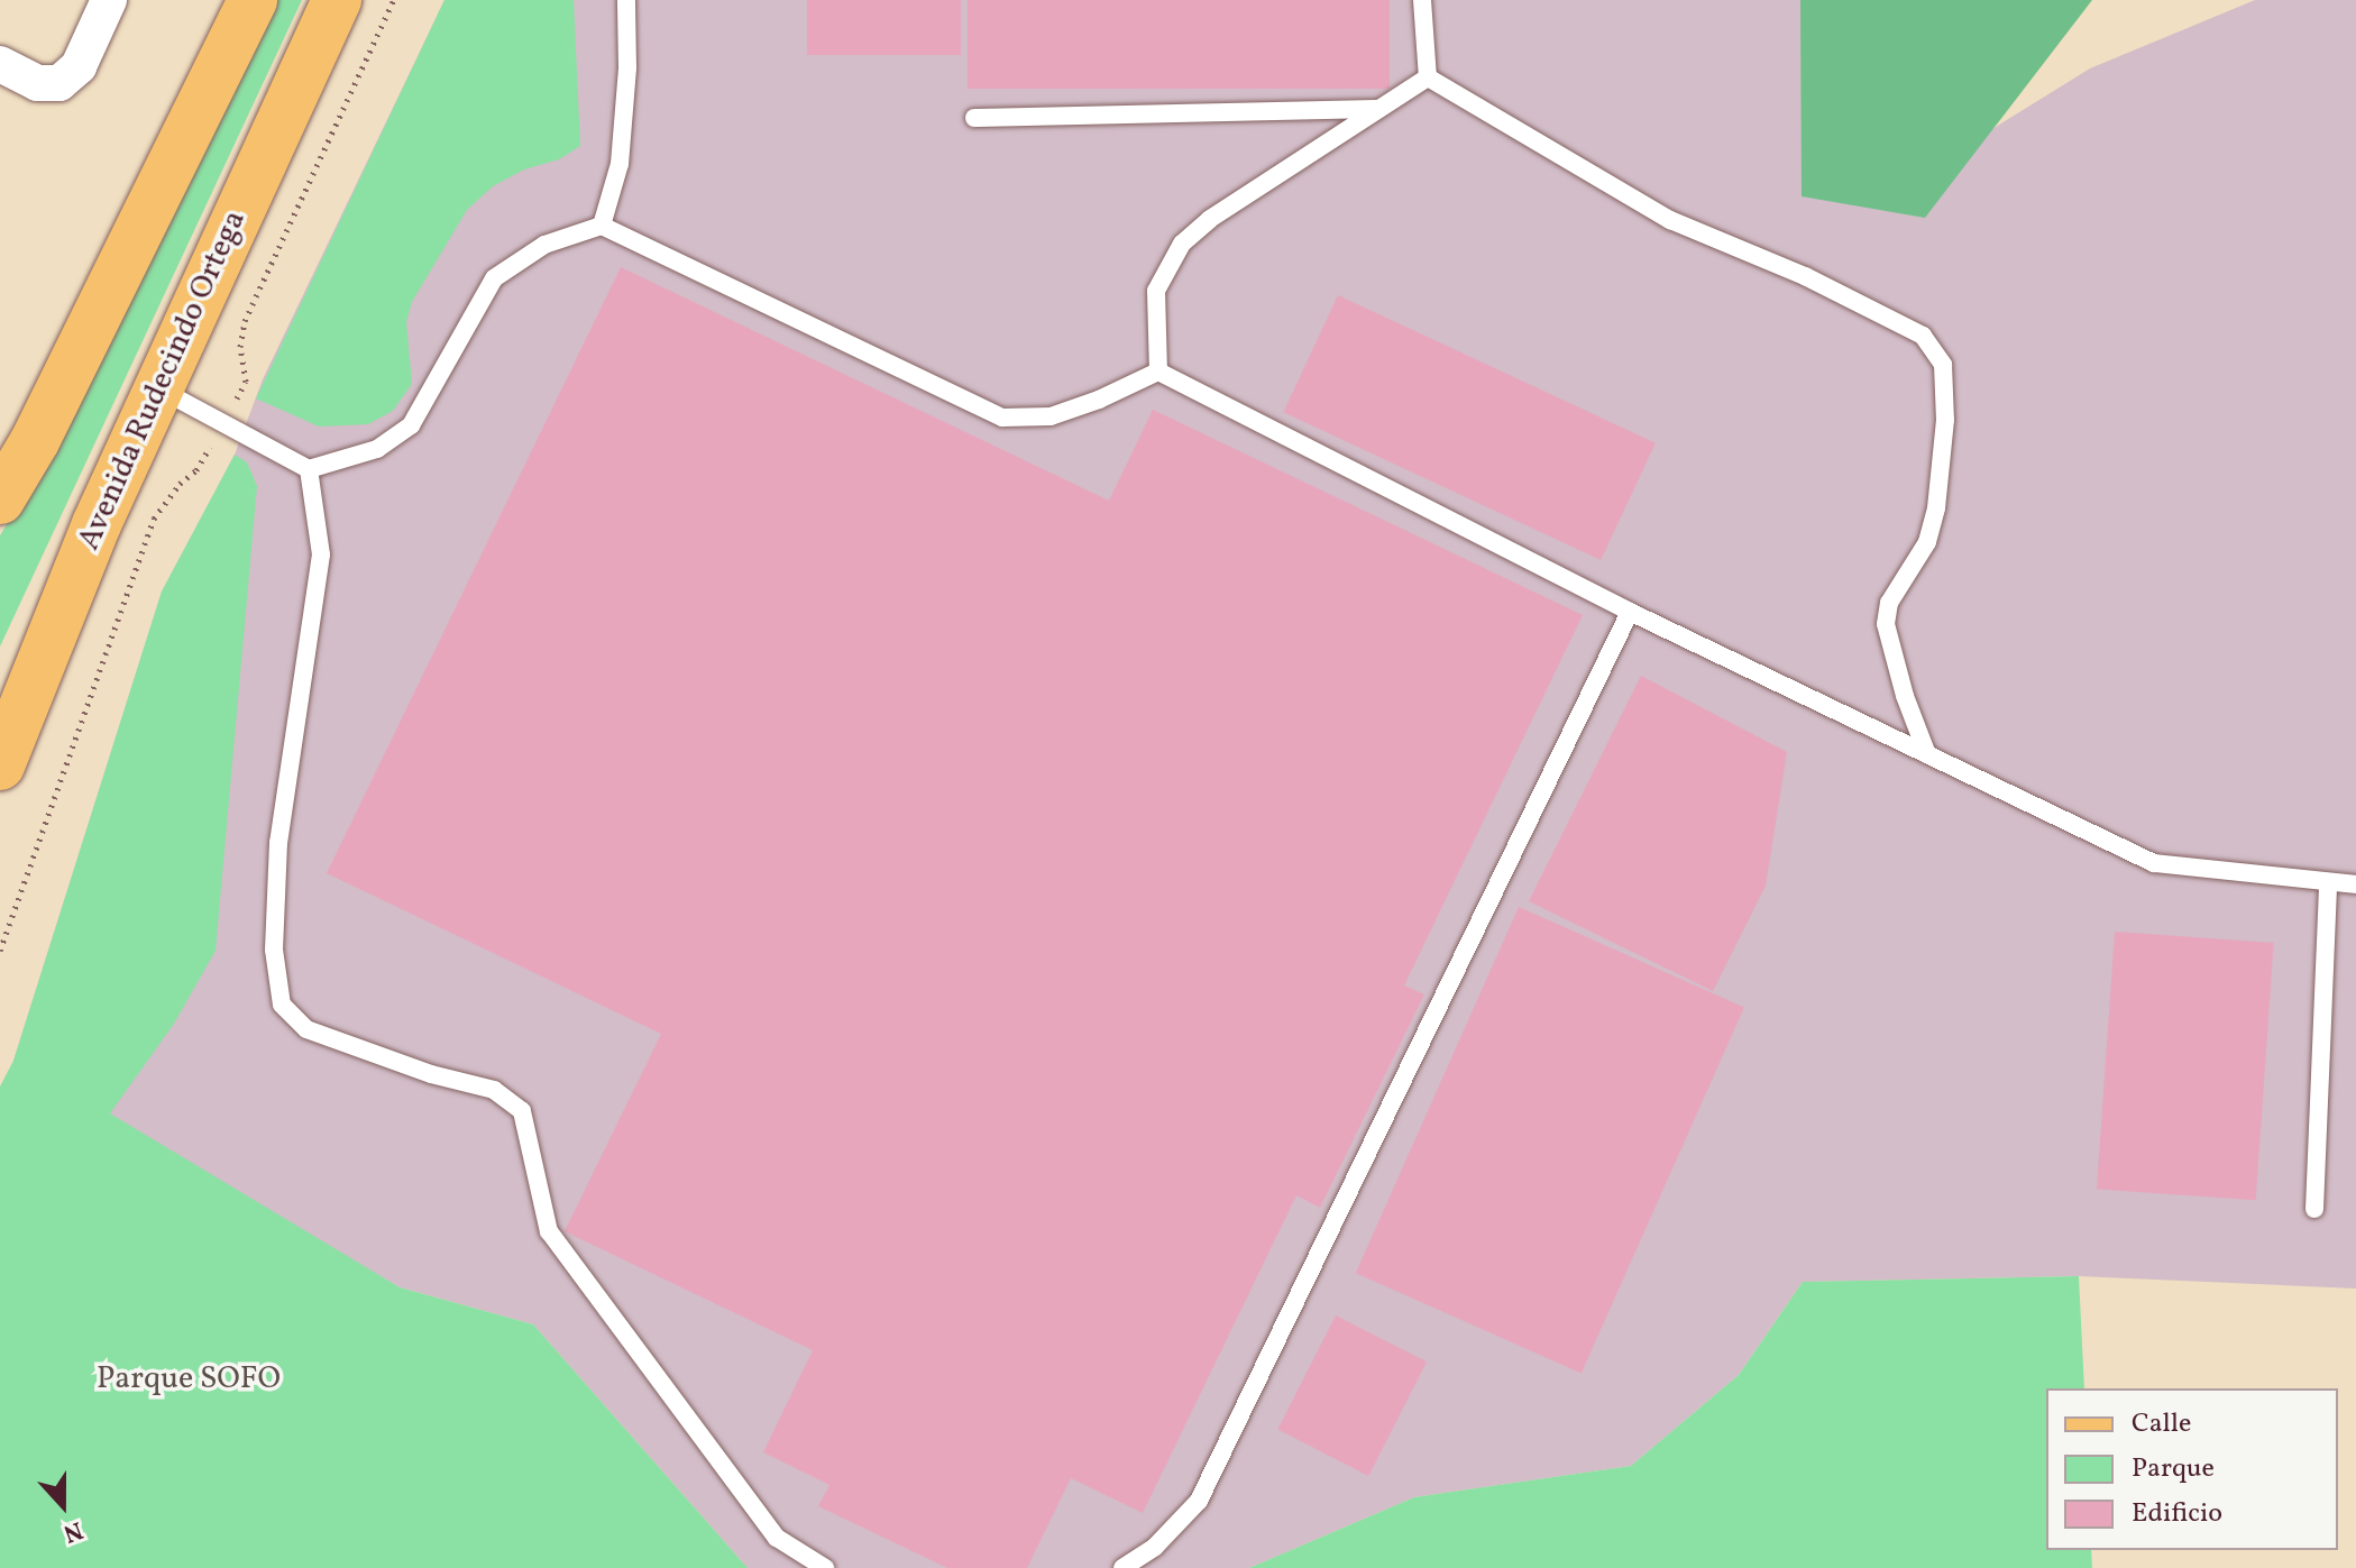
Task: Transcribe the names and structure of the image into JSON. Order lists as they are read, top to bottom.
{
  "streets": {
    "main road": ["Avenida Rudecindo Ortega"]
  },
  "parks": ["Parque SOFO"],
  "legend": ["Calle", "Parque", "Edificio"],
  "north": "bottom"
}
